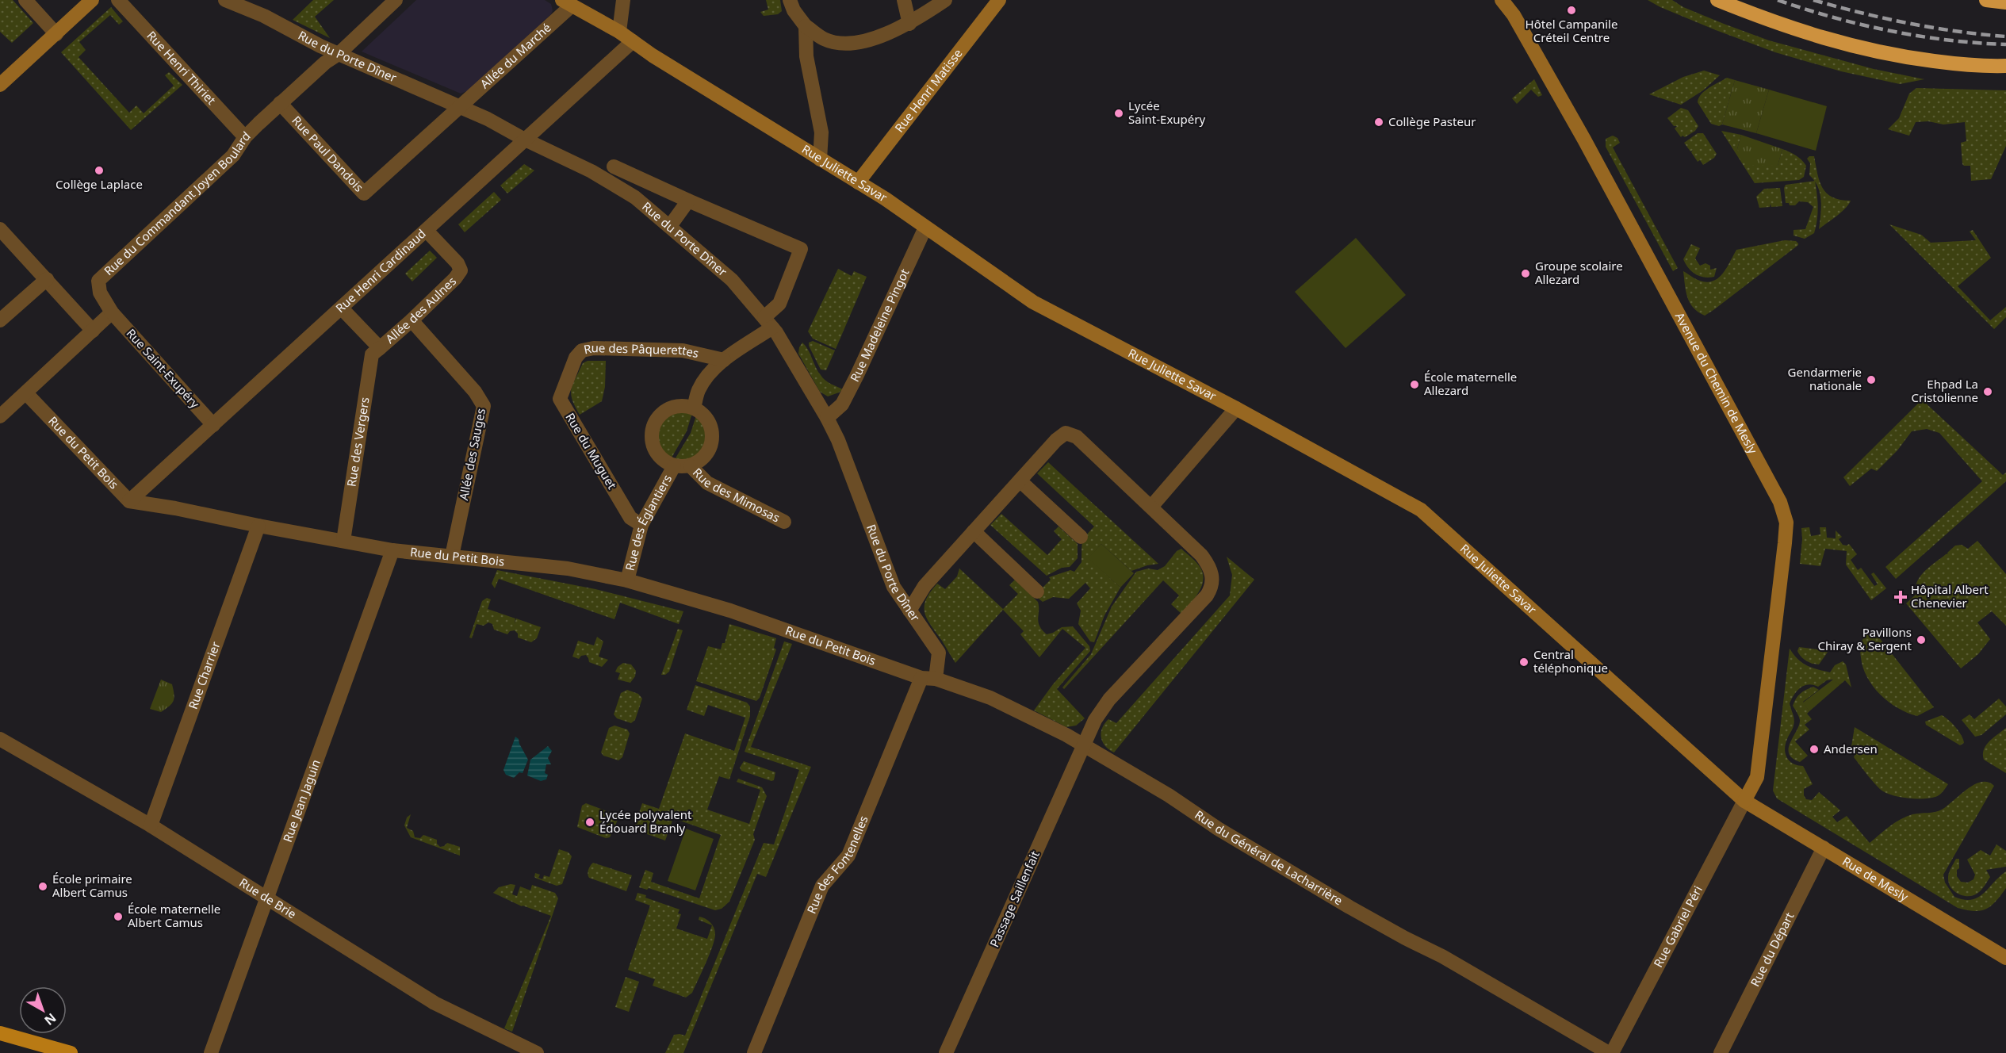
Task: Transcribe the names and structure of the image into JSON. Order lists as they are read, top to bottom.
{
  "streets": {
    "street": [
      "Rue du Porte Dîner",
      "Allée du Marché",
      "Rue Henri Thiriet",
      "Rue Henri Matisse",
      "Rue Paul Dandois",
      "Rue Juliette Savar",
      "Rue du Commandant Joyen Boulard",
      "Rue Henri Cardinaud",
      "Allée des Aulnes",
      "Rue Madeleine Pingot",
      "Rue des Pâquerettes",
      "Rue Saint-Exupéry",
      "Avenue du Chemin de Mesly",
      "Rue des Vergers",
      "Rue du Muguet",
      "Rue du Petit Bois",
      "Allée des Sauges",
      "Rue des Mimosas",
      "Rue des Églantiers",
      "Rue Charrier",
      "Rue Jean Jaguin",
      "Rue du Général de Lacharrière",
      "Rue des Fontenelles",
      "Rue de Mesly",
      "Rue de Brie",
      "Passage Saillenfait",
      "Rue Gabriel Péri",
      "Rue du Départ"
    ]
  },
  "crossings": [
    ["Rue du Porte Dîner", "Allée du Marché"],
    ["Rue du Porte Dîner", "Rue Paul Dandois"],
    ["Rue du Porte Dîner", "Rue du Commandant Joyen Boulard"],
    ["Rue du Porte Dîner", "Rue Henri Cardinaud"],
    ["Rue du Porte Dîner", "Rue Madeleine Pingot"],
    ["Rue du Porte Dîner", "Rue du Petit Bois"],
    ["Rue du Porte Dîner", "Rue du Général de Lacharrière"],
    ["Rue du Porte Dîner", "Rue des Fontenelles"],
    ["Allée du Marché", "Rue Paul Dandois"],
    ["Allée du Marché", "Rue Juliette Savar"],
    ["Rue Henri Thiriet", "Rue du Commandant Joyen Boulard"],
    ["Rue Henri Matisse", "Rue Juliette Savar"],
    ["Rue Paul Dandois", "Rue du Commandant Joyen Boulard"],
    ["Rue Juliette Savar", "Rue Henri Cardinaud"],
    ["Rue Juliette Savar", "Rue Madeleine Pingot"],
    ["Rue Juliette Savar", "Avenue du Chemin de Mesly"],
    ["Rue Juliette Savar", "Rue de Mesly"],
    ["Rue Juliette Savar", "Rue Gabriel Péri"],
    ["Rue du Commandant Joyen Boulard", "Rue Saint-Exupéry"],
    ["Rue Henri Cardinaud", "Allée des Aulnes"],
    ["Rue Henri Cardinaud", "Rue Saint-Exupéry"],
    ["Rue Henri Cardinaud", "Rue du Petit Bois"],
    ["Allée des Aulnes", "Rue des Vergers"],
    ["Allée des Aulnes", "Allée des Sauges"],
    ["Rue des Pâquerettes", "Rue du Muguet"],
    ["Avenue du Chemin de Mesly", "Rue de Mesly"],
    ["Avenue du Chemin de Mesly", "Rue Gabriel Péri"],
    ["Rue des Vergers", "Rue du Petit Bois"],
    ["Rue du Muguet", "Rue des Églantiers"],
    ["Rue du Petit Bois", "Allée des Sauges"],
    ["Rue du Petit Bois", "Rue des Églantiers"],
    ["Rue du Petit Bois", "Rue Charrier"],
    ["Rue du Petit Bois", "Rue Jean Jaguin"],
    ["Rue du Petit Bois", "Rue du Général de Lacharrière"],
    ["Rue du Petit Bois", "Rue des Fontenelles"],
    ["Rue des Mimosas", "Rue des Églantiers"],
    ["Rue Charrier", "Rue de Brie"],
    ["Rue Jean Jaguin", "Rue de Brie"],
    ["Rue du Général de Lacharrière", "Rue des Fontenelles"],
    ["Rue du Général de Lacharrière", "Passage Saillenfait"],
    ["Rue de Mesly", "Rue Gabriel Péri"],
    ["Rue de Mesly", "Rue du Départ"]
  ],
  "places": {
    "other": [
      "Hôtel Campanile Créteil Centre",
      "Lycée Saint-Exupéry",
      "Collège Pasteur",
      "Collège Laplace",
      "Groupe scolaire Allezard",
      "Gendarmerie nationale",
      "École maternelle Allezard",
      "Ehpad La Cristolienne",
      "Pavillons Chiray & Sergent",
      "Central téléphonique",
      "Andersen",
      "Lycée polyvalent Édouard Branly",
      "École primaire Albert Camus",
      "École maternelle Albert Camus"
    ],
    "health": ["Hôpital Albert Chenevier"]
  },
  "north": "bottom right"
}
